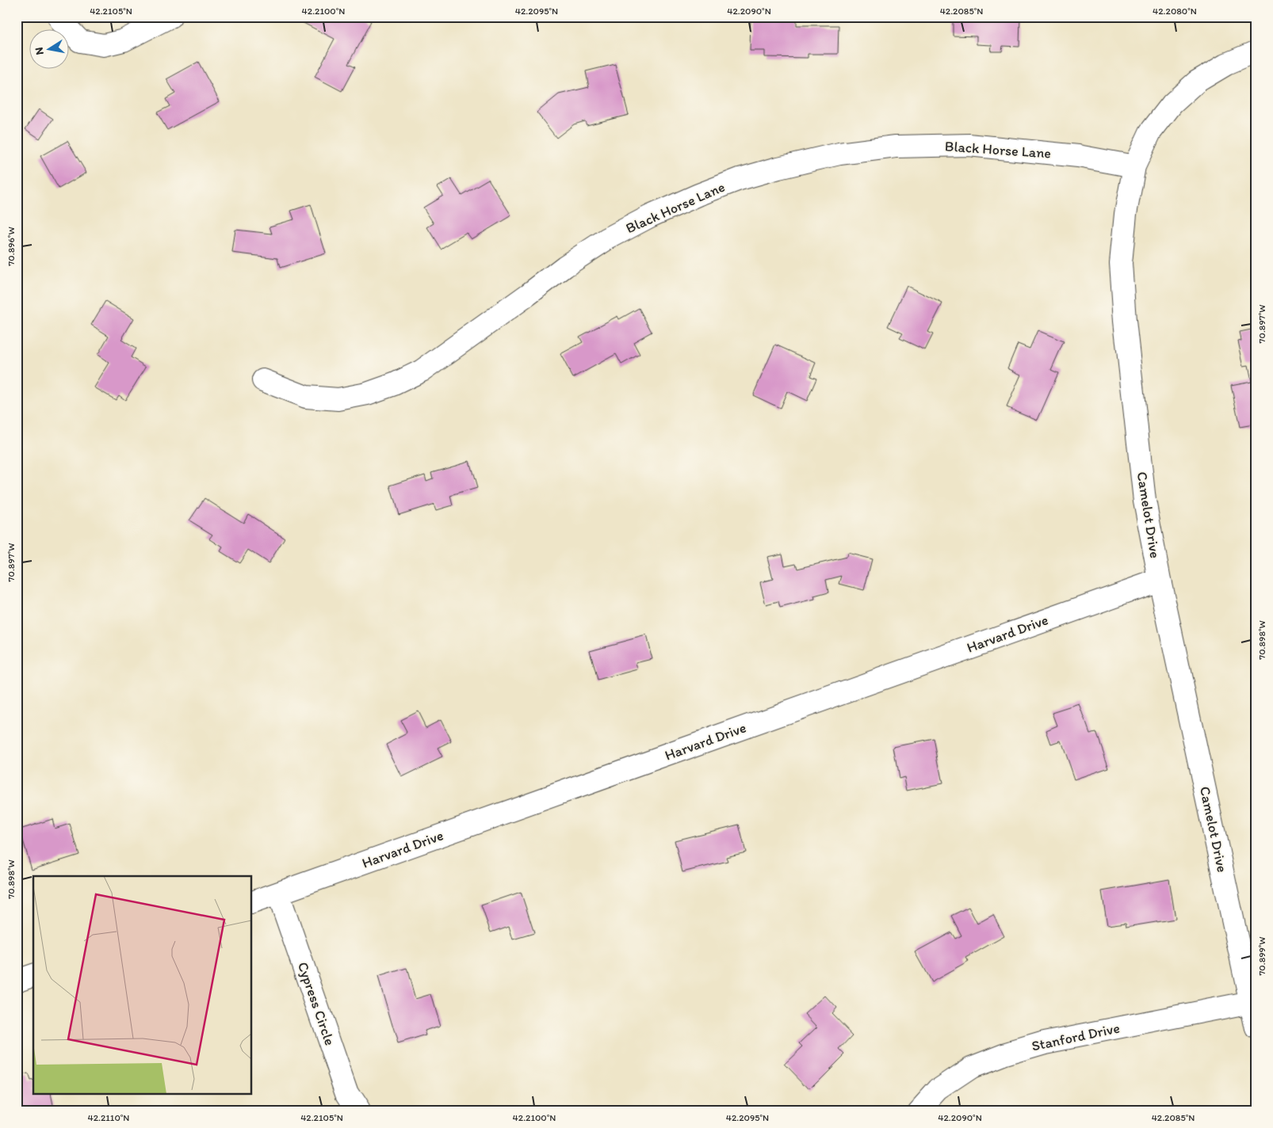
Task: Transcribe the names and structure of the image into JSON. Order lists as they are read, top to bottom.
{
  "streets": {
    "street": [
      "Black Horse Lane",
      "Camelot Drive",
      "Harvard Drive",
      "Cypress Circle",
      "Stanford Drive"
    ]
  },
  "crossings": [
    ["Black Horse Lane", "Camelot Drive"],
    ["Camelot Drive", "Harvard Drive"],
    ["Camelot Drive", "Stanford Drive"],
    ["Harvard Drive", "Cypress Circle"]
  ],
  "north": "left",
  "coordinates": [
    "42.2105°N",
    "42.2100°N",
    "42.2095°N",
    "42.2090°N",
    "42.2085°N",
    "42.2080°N",
    "70.896°W",
    "70.897°W",
    "70.898°W",
    "70.899°W",
    "42.2110°N"
  ]
}
